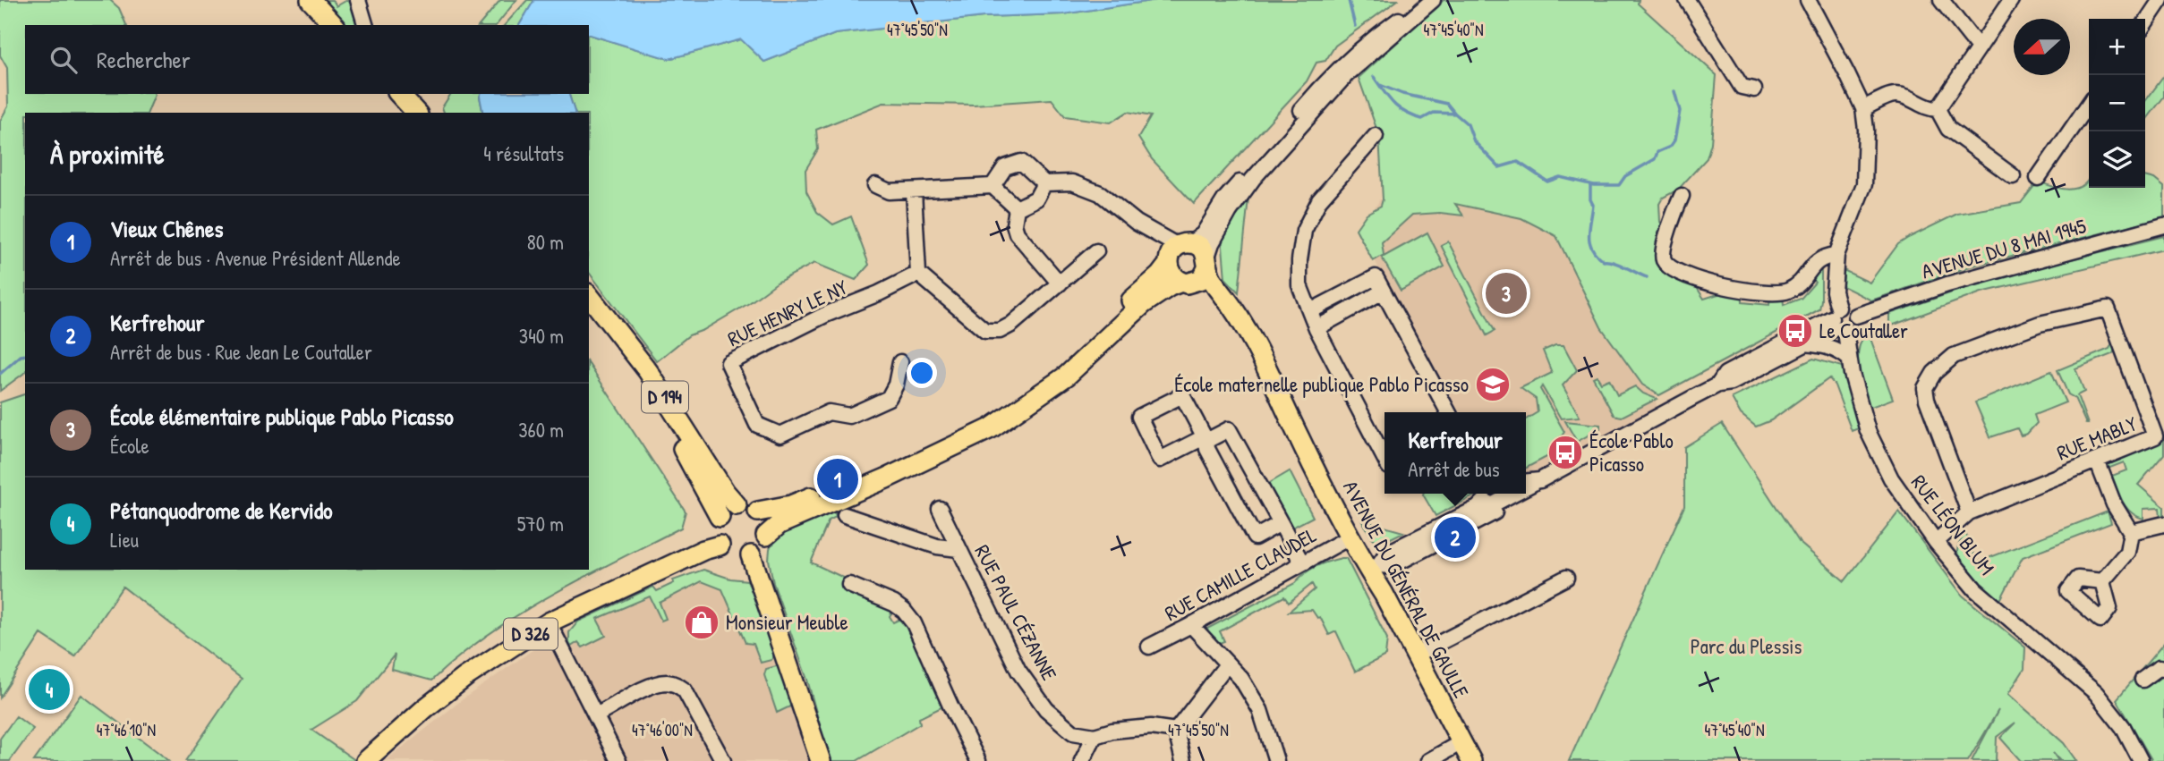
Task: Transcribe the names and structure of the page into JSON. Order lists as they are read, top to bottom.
{
  "streets": {
    "main road": ["D 194", "AVENUE DU GÉNÉRAL DE GAULLE", "D 326"],
    "street": [
      "AVENUE DU 8 MAI 1945",
      "RUE HENRY LE NY",
      "RUE MABLY",
      "RUE LÉON BLUM",
      "RUE CAMILLE CLAUDEL",
      "RUE PAUL CÉZANNE"
    ]
  },
  "crossings": [
    ["D 194", "D 326"],
    ["RUE MABLY", "RUE LÉON BLUM"],
    ["RUE CAMILLE CLAUDEL", "AVENUE DU GÉNÉRAL DE GAULLE"]
  ],
  "parks": ["Parc du Plessis"],
  "places": {
    "bus stop": ["Le Coutaller", "École Pablo Picasso"],
    "school or university": ["École maternelle publique Pablo Picasso"],
    "shop": ["Monsieur Meuble"]
  },
  "north": "left",
  "page": {
    "map_buttons": ["+", "−"],
    "search": "Rechercher",
    "heading": ["À proximité", "4 résultats"],
    "list": [
      {
        "mark": "1",
        "name": "Vieux Chênes",
        "note": "Arrêt de bus · Avenue Président Allende",
        "value": "80 m"
      },
      {
        "mark": "2",
        "name": "Kerfrehour",
        "note": "Arrêt de bus · Rue Jean Le Coutaller",
        "value": "340 m"
      },
      {
        "mark": "3",
        "name": "École élémentaire publique Pablo Picasso",
        "note": "École",
        "value": "360 m"
      },
      {
        "mark": "4",
        "name": "Pétanquodrome de Kervido",
        "note": "Lieu",
        "value": "570 m"
      }
    ],
    "pins": [
      "3",
      "1",
      "2",
      "4"
    ],
    "popup": ["Kerfrehour", "Arrêt de bus"]
  },
  "coordinates": [
    "47°45'50\"N",
    "47°45'40\"N",
    "47°46'10\"N",
    "47°46'00\"N"
  ]
}
